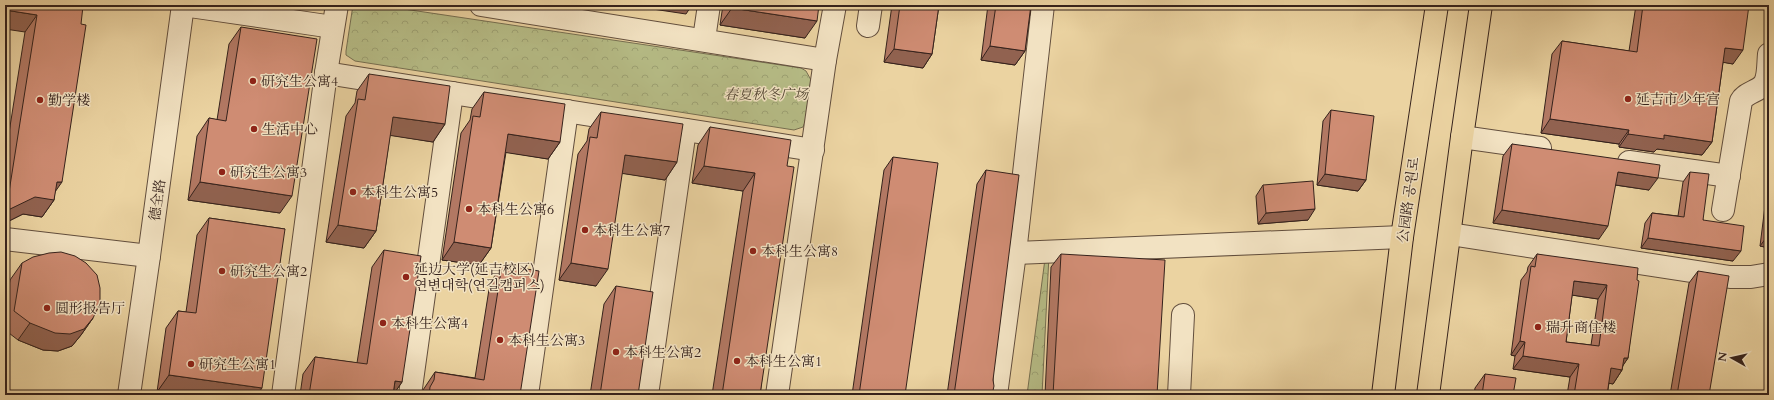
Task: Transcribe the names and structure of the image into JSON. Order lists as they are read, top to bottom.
{
  "streets": {
    "main road": ["公园路 공원로"],
    "street": ["德全路"]
  },
  "parks": ["春夏秋冬广场"],
  "places": [
    "研究生公寓4",
    "延吉市少年宫",
    "勤学楼",
    "生活中心",
    "研究生公寓3",
    "本科生公寓5",
    "本科生公寓6",
    "本科生公寓7",
    "本科生公寓8",
    "研究生公寓2",
    "延边大学(延吉校区) 연변대학(연길캠퍼스)",
    "圆形报告厅",
    "本科生公寓4",
    "瑞升商住楼",
    "本科生公寓3",
    "本科生公寓2",
    "本科生公寓1",
    "研究生公寓1"
  ],
  "north": "left"
}
